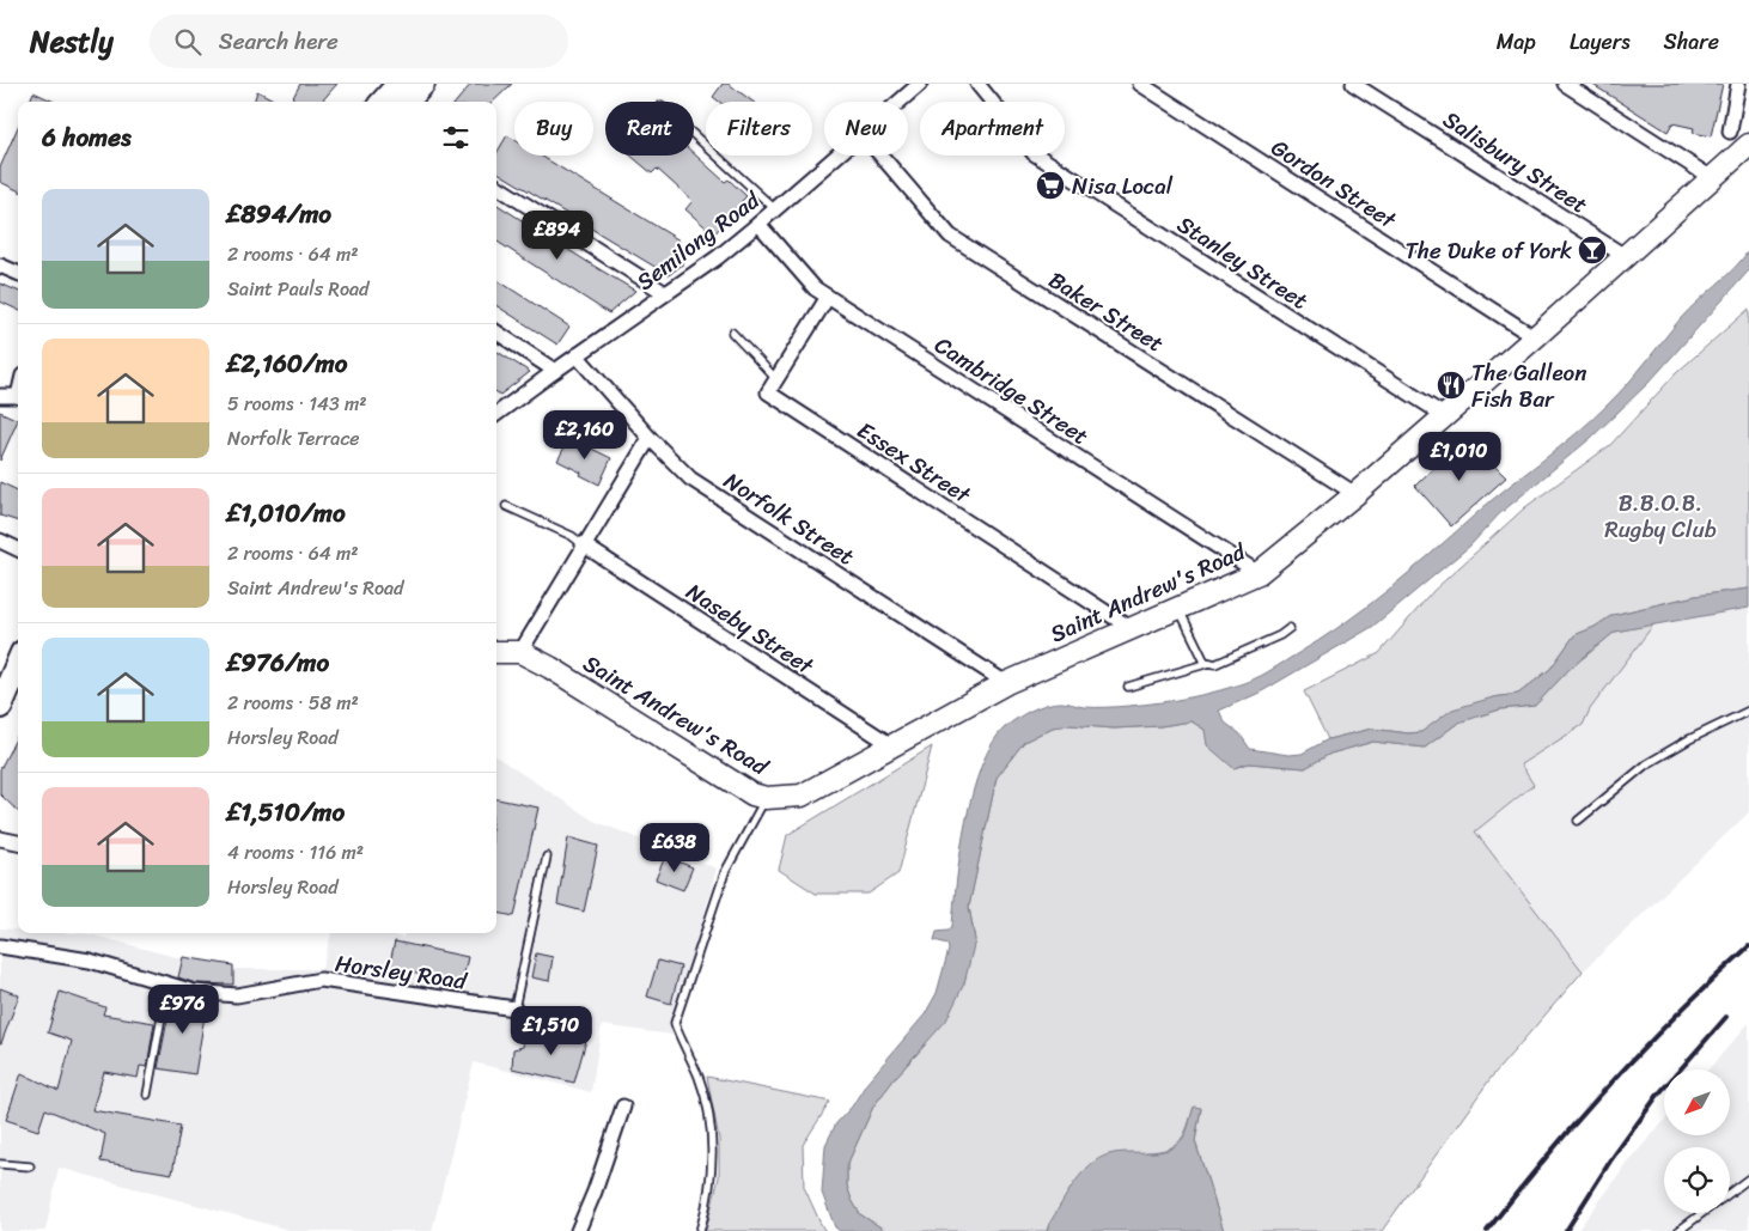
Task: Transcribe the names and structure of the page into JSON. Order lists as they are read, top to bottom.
{
  "streets": {
    "main road": ["Saint Andrew's Road"],
    "street": [
      "Salisbury Street",
      "Gordon Street",
      "Semilong Road",
      "Stanley Street",
      "Baker Street",
      "Cambridge Street",
      "Essex Street",
      "Norfolk Street",
      "Naseby Street",
      "Horsley Road"
    ]
  },
  "crossings": [
    ["Salisbury Street", "Saint Andrew's Road"],
    ["Gordon Street", "Saint Andrew's Road"],
    ["Semilong Road", "Cambridge Street"],
    ["Semilong Road", "Norfolk Street"],
    ["Stanley Street", "Saint Andrew's Road"],
    ["Baker Street", "Saint Andrew's Road"],
    ["Cambridge Street", "Saint Andrew's Road"],
    ["Essex Street", "Saint Andrew's Road"],
    ["Norfolk Street", "Saint Andrew's Road"],
    ["Saint Andrew's Road", "Naseby Street"]
  ],
  "parks": ["B.B.O.B. Rugby Club"],
  "places": {
    "supermarket": ["Nisa Local"],
    "bar": ["The Duke of York"],
    "restaurant": ["The Galleon Fish Bar"]
  },
  "north": "bottom left",
  "page": {
    "header": "Nestly",
    "search": "Search here",
    "nav": ["Map", "Layers", "Share"],
    "chip": [
      "Buy",
      "Rent",
      "Filters",
      "New",
      "Apartment"
    ],
    "heading": "6 homes",
    "list": [
      {
        "name": "£894/mo",
        "note": "2 rooms · 64 m² · Saint Pauls Road"
      },
      {
        "name": "£2,160/mo",
        "note": "5 rooms · 143 m² · Norfolk Terrace"
      },
      {
        "name": "£1,010/mo",
        "note": "2 rooms · 64 m² · Saint Andrew's Road"
      },
      {
        "name": "£976/mo",
        "note": "2 rooms · 58 m² · Horsley Road"
      },
      {
        "name": "£1,510/mo",
        "note": "4 rooms · 116 m² · Horsley Road"
      }
    ],
    "price": [
      "£894",
      "£2,160",
      "£1,010",
      "£638",
      "£976",
      "£1,510"
    ]
  }
}
